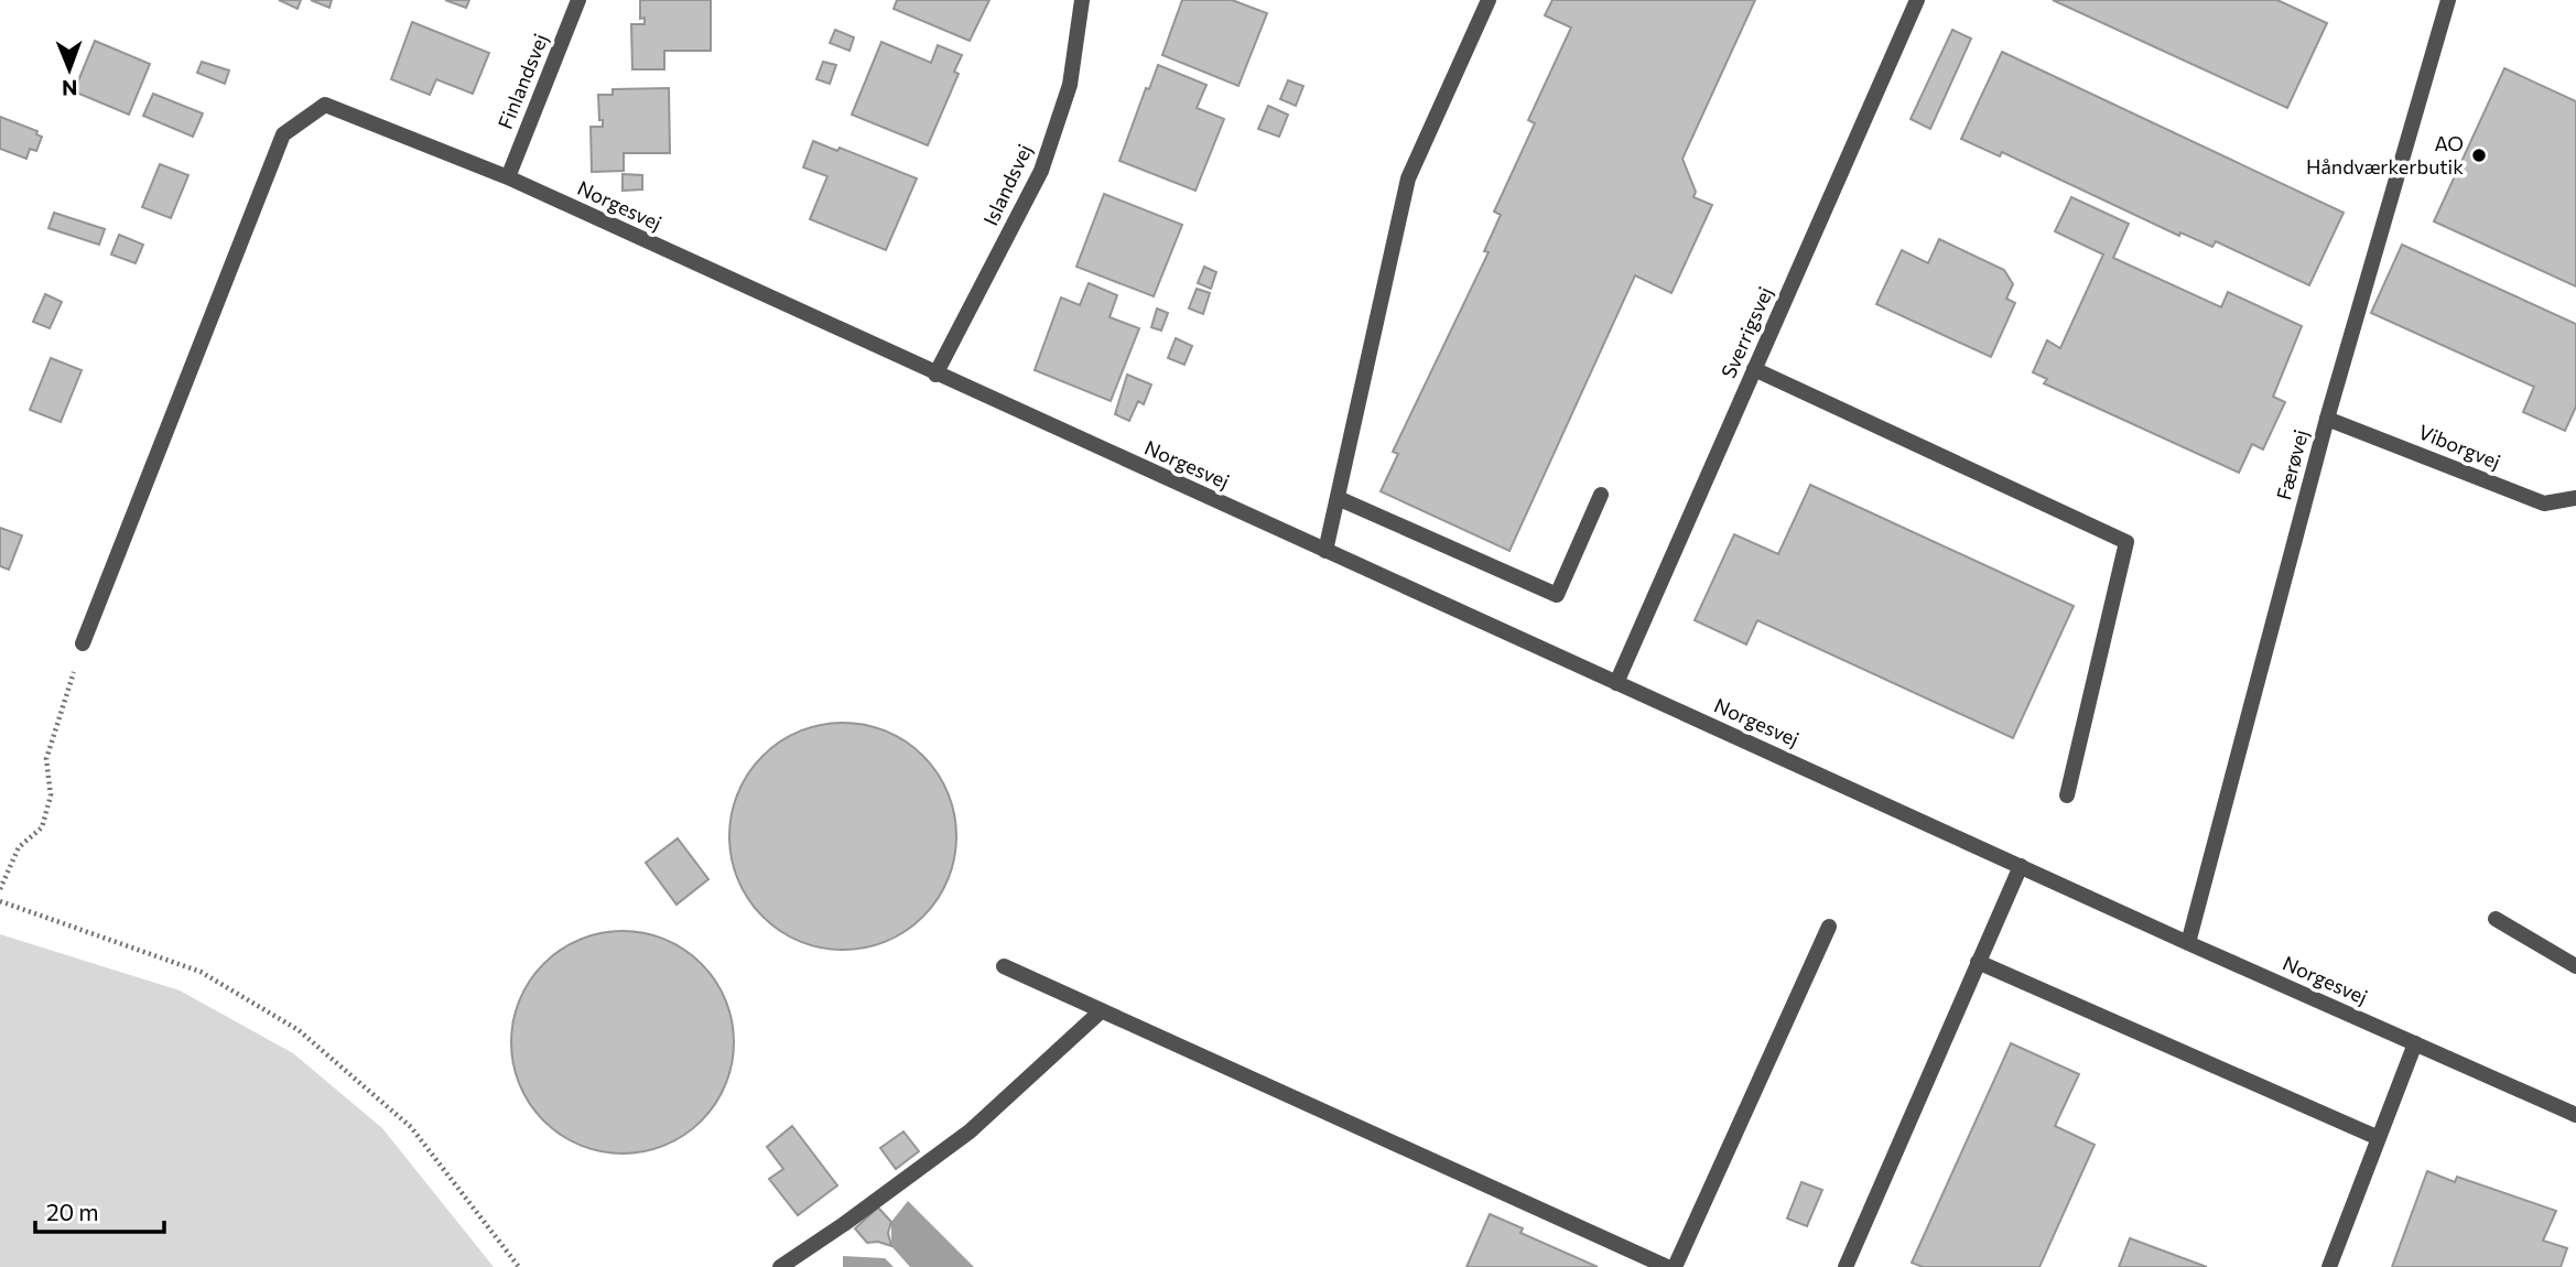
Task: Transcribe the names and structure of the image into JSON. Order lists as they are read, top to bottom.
{
  "streets": {
    "street": [
      "Finlandsvej",
      "Islandsvej",
      "Norgesvej",
      "Sverrigsvej",
      "Viborgvej",
      "Færøvej"
    ]
  },
  "crossings": [
    ["Finlandsvej", "Norgesvej"],
    ["Islandsvej", "Norgesvej"],
    ["Norgesvej", "Sverrigsvej"],
    ["Norgesvej", "Færøvej"],
    ["Viborgvej", "Færøvej"]
  ],
  "places": ["AO Håndværkerbutik"],
  "scale_bar": "20 m",
  "north": "bottom"
}
